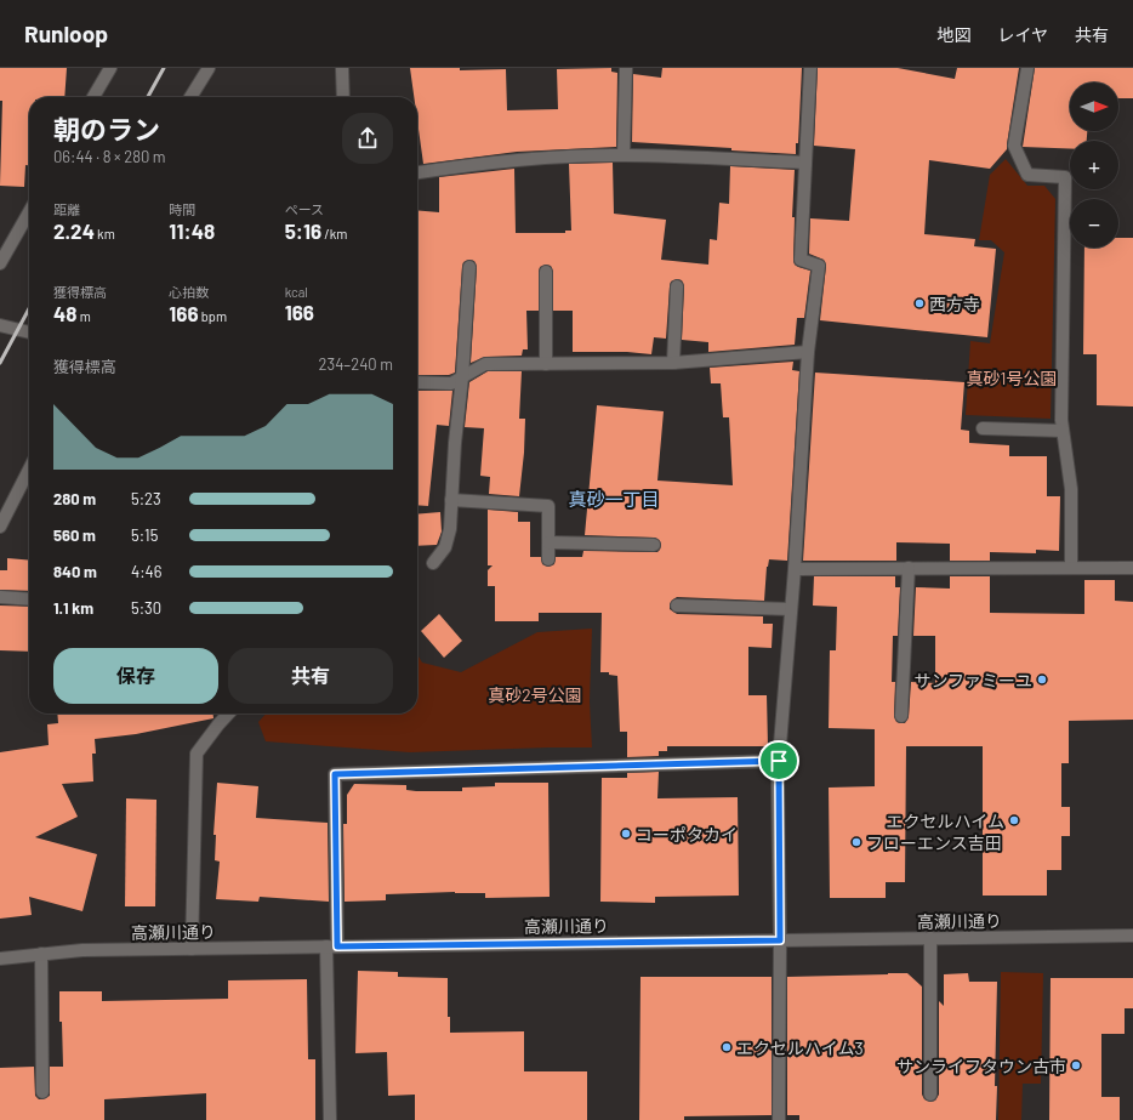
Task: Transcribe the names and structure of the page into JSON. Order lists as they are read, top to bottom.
{
  "streets": {
    "street": ["高瀬川通り"]
  },
  "districts": ["真砂一丁目"],
  "parks": ["真砂1号公園", "真砂2号公園"],
  "places": [
    "西方寺",
    "サンファミーユ",
    "エクセルハイム",
    "コーポタカイ",
    "フローエンス吉田",
    "エクセルハイム3",
    "サンライフタウン古市"
  ],
  "north": "right",
  "page": {
    "header": "Runloop",
    "nav": ["地図", "レイヤ", "共有"],
    "map_buttons": ["+", "−"],
    "heading": ["朝のラン", "06:44 · 8 × 280 m"],
    "stats": [
      ["距離", "2.24 km"],
      ["時間", "11:48"],
      ["ペース", "5:16 /km"],
      ["獲得標高", "48 m"],
      ["心拍数", "166 bpm"],
      ["kcal", "166"]
    ],
    "chart": ["獲得標高", "234–240 m"],
    "list": [
      {
        "name": "280 m",
        "note": "5:23"
      },
      {
        "name": "560 m",
        "note": "5:15"
      },
      {
        "name": "840 m",
        "note": "4:46"
      },
      {
        "name": "1.1 km",
        "note": "5:30"
      }
    ],
    "buttons": ["保存", "共有"]
  }
}
